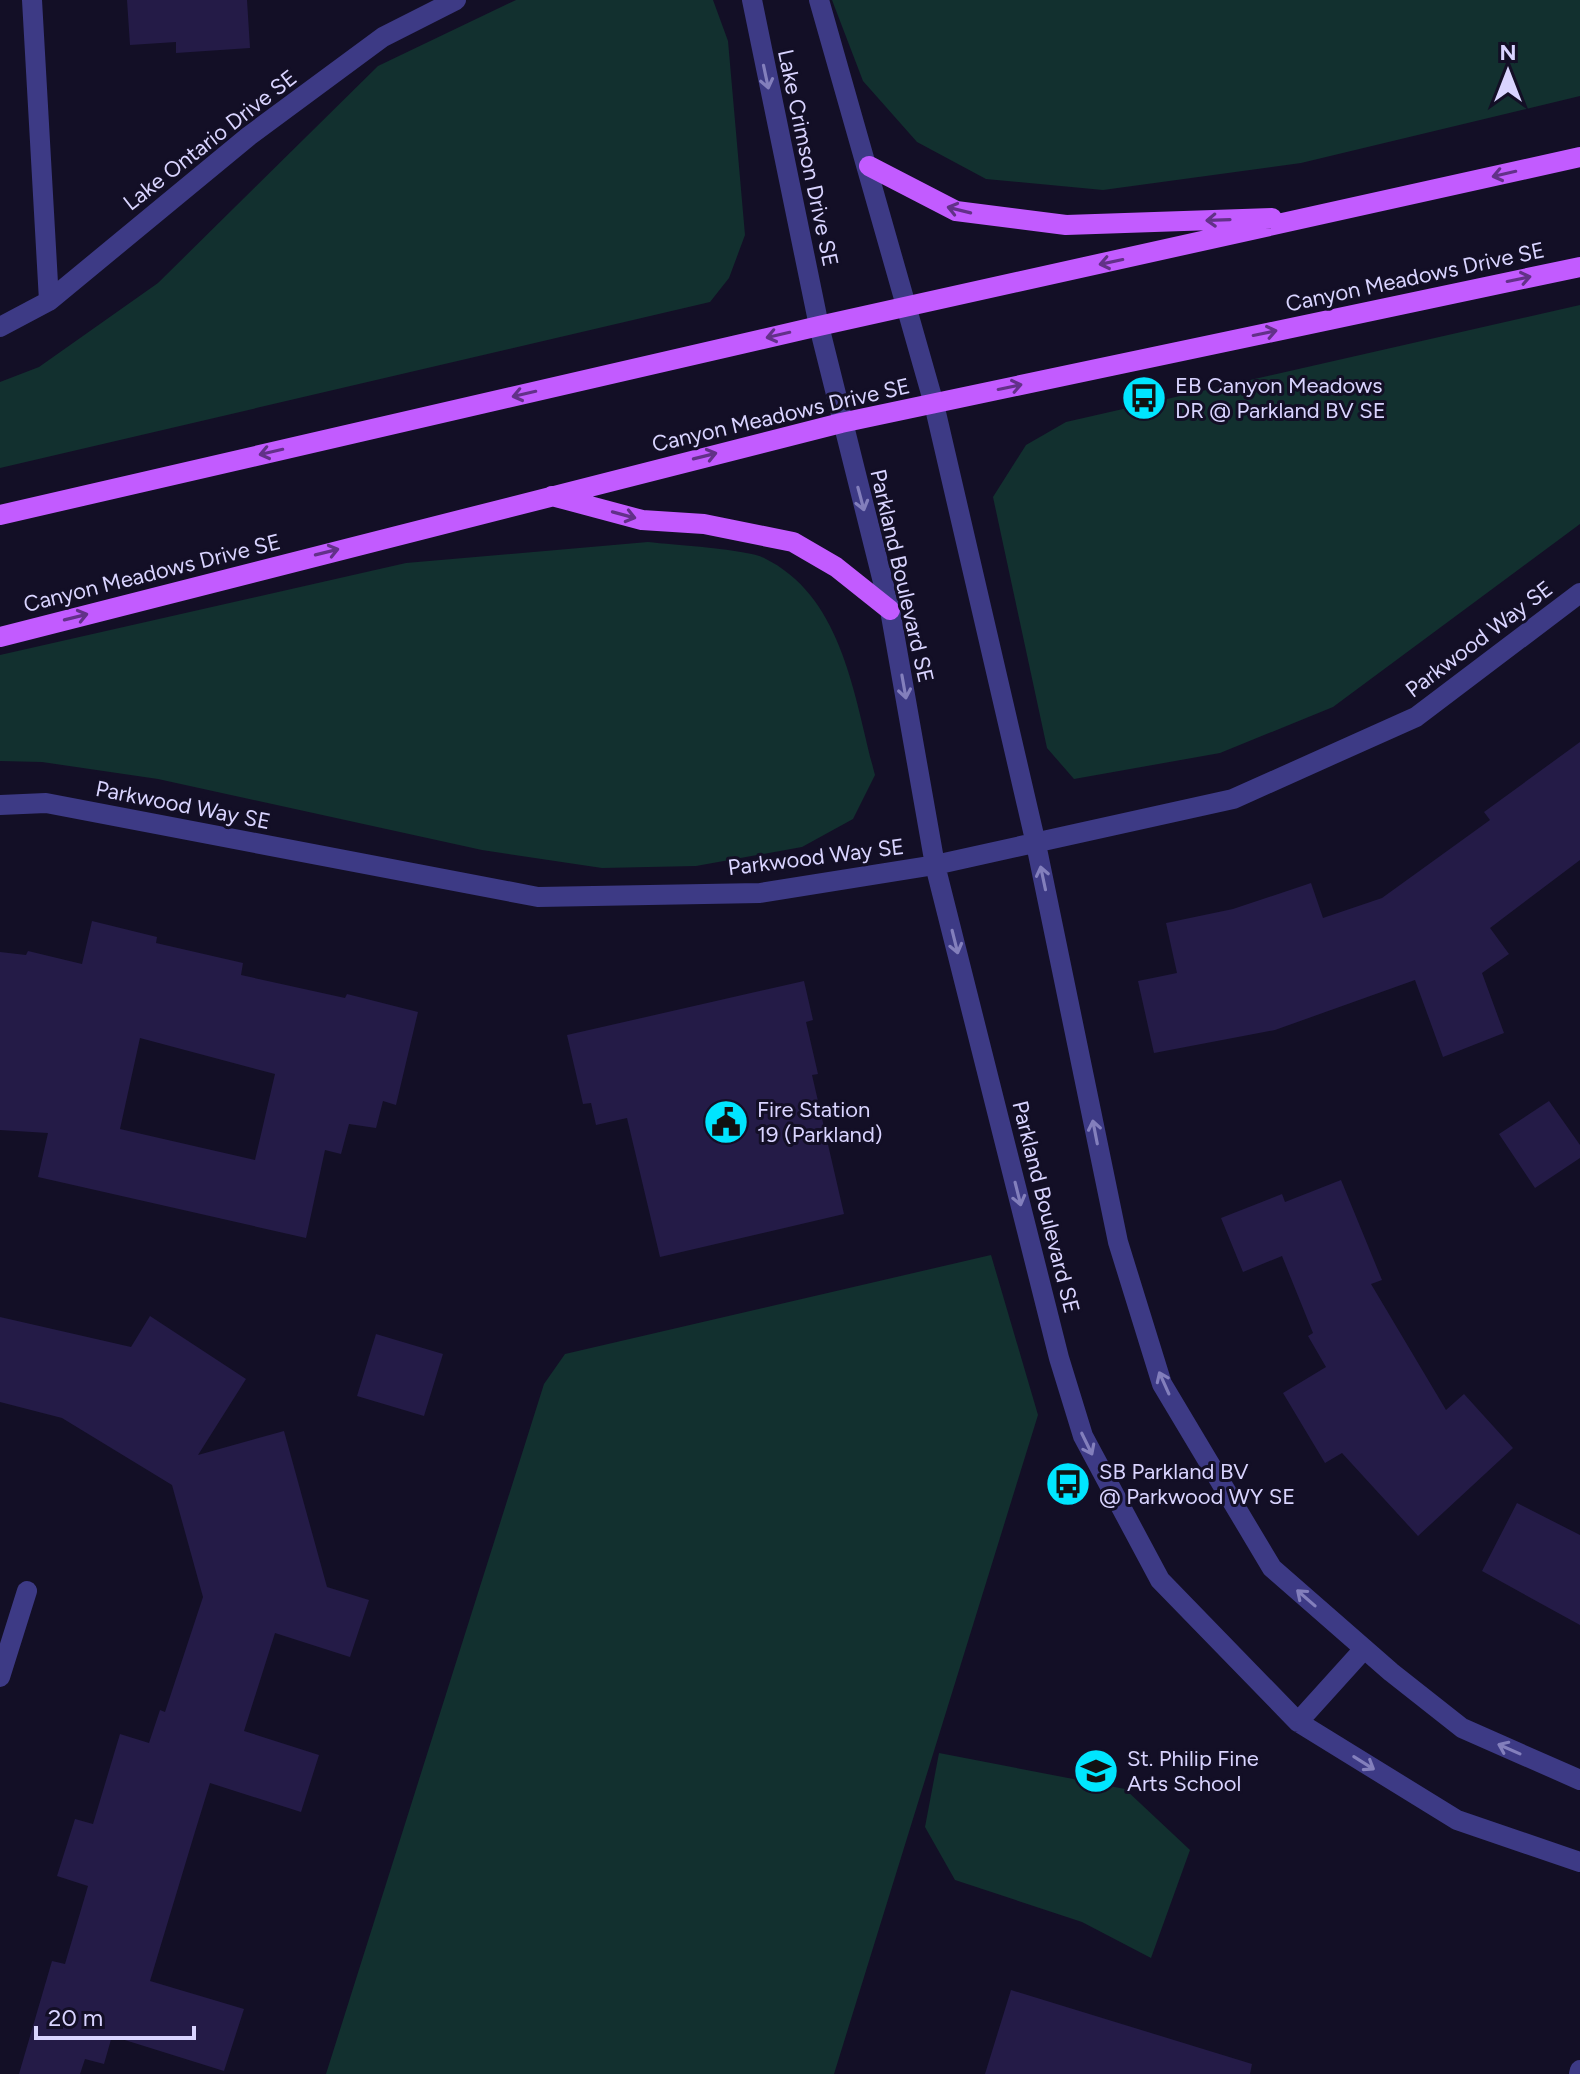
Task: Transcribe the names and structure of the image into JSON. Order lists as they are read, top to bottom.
{
  "streets": {
    "main road": ["Canyon Meadows Drive SE"],
    "street": [
      "Lake Ontario Drive SE",
      "Lake Crimson Drive SE",
      "Parkland Boulevard SE",
      "Parkwood Way SE"
    ]
  },
  "crossings": [
    ["Lake Crimson Drive SE", "Parkland Boulevard SE"],
    ["Canyon Meadows Drive SE", "Parkland Boulevard SE"],
    ["Parkland Boulevard SE", "Parkwood Way SE"]
  ],
  "places": {
    "bus stop": ["EB Canyon Meadows DR @ Parkland BV SE", "SB Parkland BV @ Parkwood WY SE"],
    "public building": ["Fire Station 19 (Parkland)"],
    "school or university": ["St. Philip Fine Arts School"]
  },
  "scale_bar": "20 m",
  "north": "top"
}
